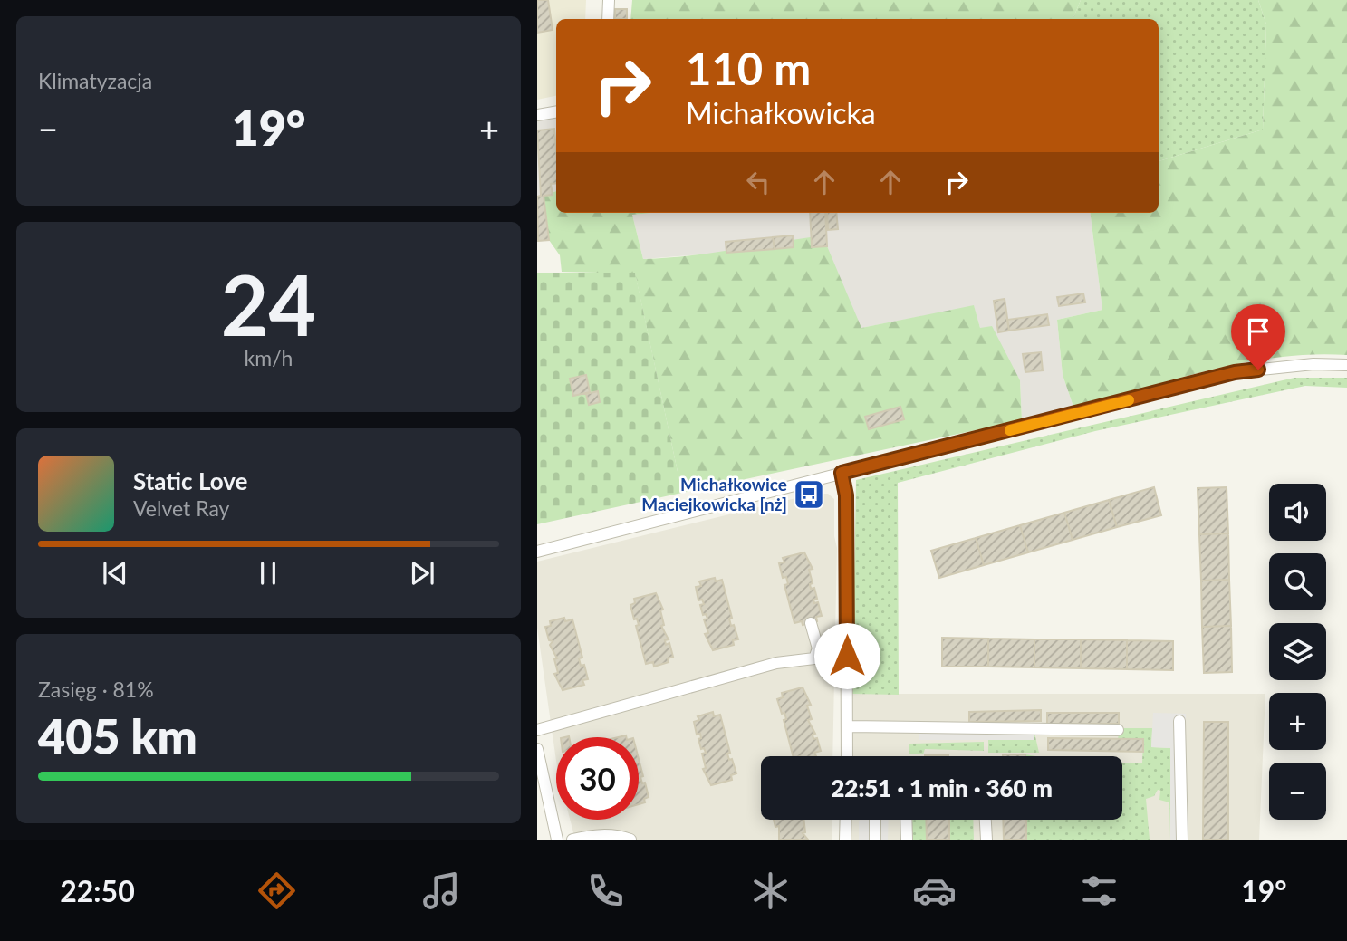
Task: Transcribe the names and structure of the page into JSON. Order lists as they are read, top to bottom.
{
  "places": {
    "bus stop": ["Michałkowice Maciejkowicka [nż]"]
  },
  "page": {
    "tile": [
      "Klimatyzacja",
      ["24", "km/h"],
      ["Zasięg · 81%", "405 km"]
    ],
    "turn": ["110 m", "Michałkowicka"],
    "heat": ["−", "19°", "+"],
    "song": ["Static Love", "Velvet Ray"],
    "map_buttons": ["+", "−"],
    "limit": "30",
    "trip": "22:51 · 1 min · 360 m",
    "tabs": ["22:50", "19°"]
  }
}
